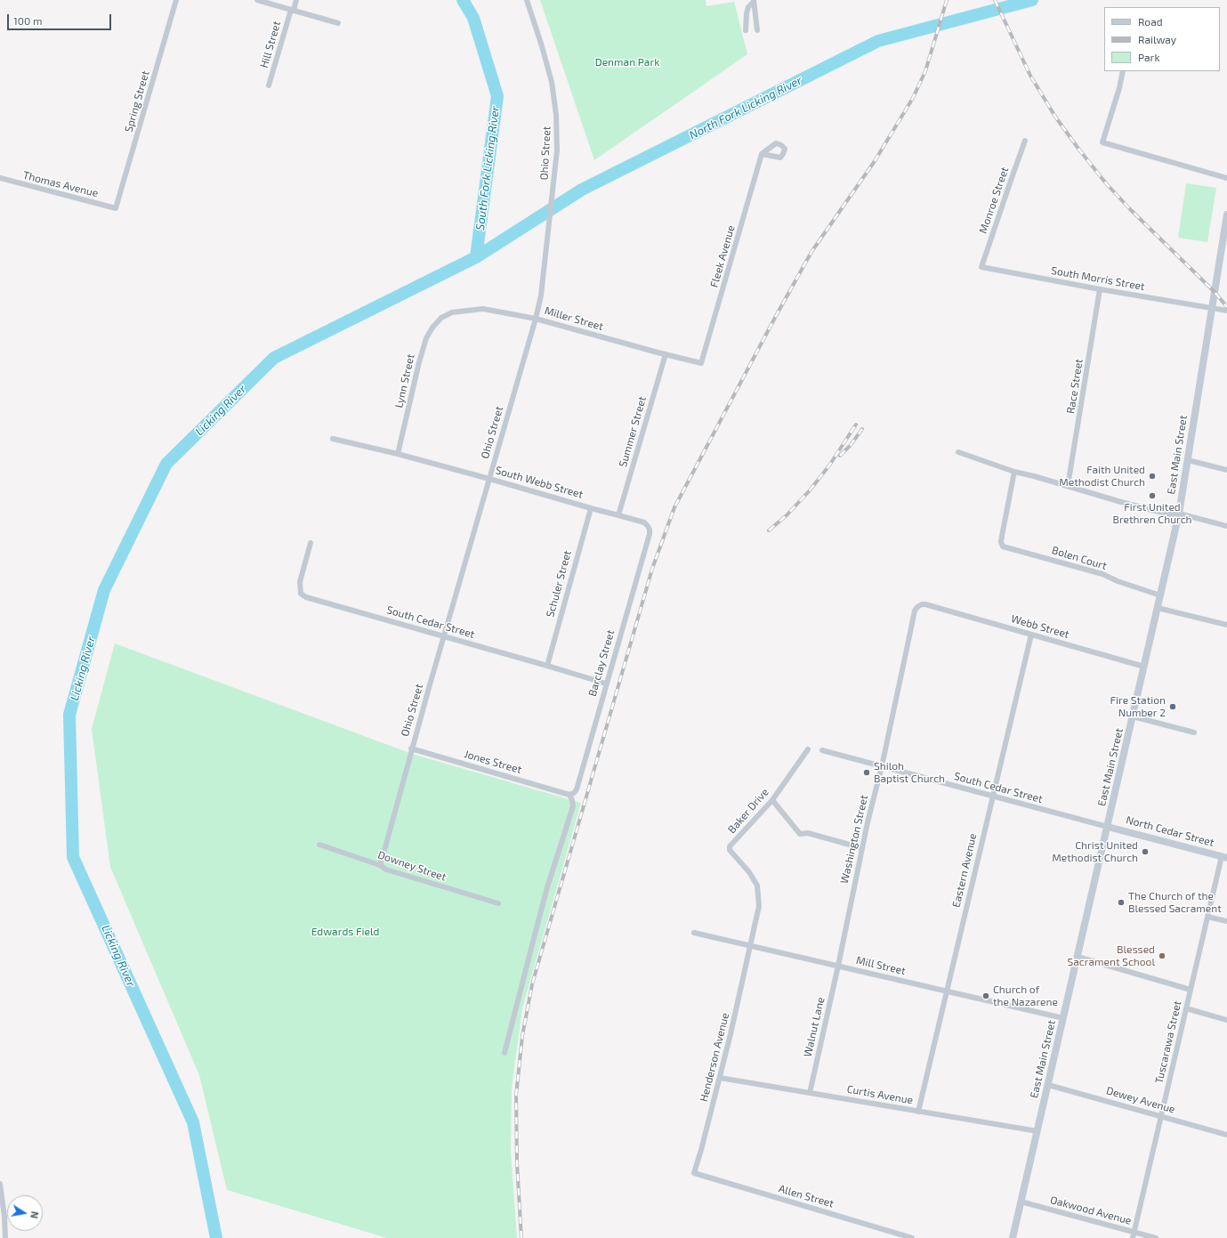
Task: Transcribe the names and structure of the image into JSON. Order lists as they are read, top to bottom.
{
  "streets": {
    "main road": ["East Main Street", "North Cedar Street"],
    "street": [
      "Hill Street",
      "Spring Street",
      "Ohio Street",
      "Thomas Avenue",
      "Monroe Street",
      "Fleek Avenue",
      "South Morris Street",
      "Miller Street",
      "Lynn Street",
      "Race Street",
      "Summer Street",
      "South Webb Street",
      "Bolen Court",
      "Schuler Street",
      "South Cedar Street",
      "Webb Street",
      "Barclay Street",
      "Jones Street",
      "Baker Drive",
      "Washington Street",
      "Downey Street",
      "Eastern Avenue",
      "Mill Street",
      "Walnut Lane",
      "Tuscarawa Street",
      "Henderson Avenue",
      "Curtis Avenue",
      "Dewey Avenue",
      "Allen Street",
      "Oakwood Avenue"
    ]
  },
  "crossings": [
    ["Spring Street", "Thomas Avenue"],
    ["Ohio Street", "Miller Street"],
    ["Ohio Street", "South Webb Street"],
    ["Ohio Street", "South Cedar Street"],
    ["Ohio Street", "Jones Street"],
    ["Ohio Street", "Downey Street"],
    ["Monroe Street", "South Morris Street"],
    ["Fleek Avenue", "Miller Street"],
    ["South Morris Street", "Race Street"],
    ["South Morris Street", "East Main Street"],
    ["Miller Street", "Lynn Street"],
    ["Miller Street", "Summer Street"],
    ["Lynn Street", "South Webb Street"],
    ["Summer Street", "South Webb Street"],
    ["East Main Street", "Bolen Court"],
    ["East Main Street", "South Cedar Street"],
    ["East Main Street", "Webb Street"],
    ["East Main Street", "North Cedar Street"],
    ["East Main Street", "Mill Street"],
    ["East Main Street", "Curtis Avenue"],
    ["East Main Street", "Dewey Avenue"],
    ["East Main Street", "Oakwood Avenue"],
    ["South Webb Street", "Schuler Street"],
    ["South Webb Street", "Barclay Street"],
    ["Schuler Street", "South Cedar Street"],
    ["South Cedar Street", "Barclay Street"],
    ["South Cedar Street", "North Cedar Street"],
    ["South Cedar Street", "Washington Street"],
    ["South Cedar Street", "Eastern Avenue"],
    ["Webb Street", "Washington Street"],
    ["Webb Street", "Eastern Avenue"],
    ["Barclay Street", "Jones Street"],
    ["Baker Drive", "Mill Street"],
    ["Baker Drive", "Henderson Avenue"],
    ["North Cedar Street", "Tuscarawa Street"],
    ["Washington Street", "Mill Street"],
    ["Washington Street", "Walnut Lane"],
    ["Eastern Avenue", "Mill Street"],
    ["Eastern Avenue", "Curtis Avenue"],
    ["Mill Street", "Walnut Lane"],
    ["Mill Street", "Henderson Avenue"],
    ["Walnut Lane", "Curtis Avenue"],
    ["Tuscarawa Street", "Dewey Avenue"],
    ["Tuscarawa Street", "Oakwood Avenue"],
    ["Henderson Avenue", "Curtis Avenue"],
    ["Henderson Avenue", "Allen Street"]
  ],
  "water": ["North Fork Licking River", "South Fork Licking River", "Licking River"],
  "parks": ["Denman Park", "Edwards Field"],
  "places": [
    "Faith United Methodist Church",
    "First United Brethren Church",
    "Fire Station Number 2",
    "Shiloh Baptist Church",
    "Christ United Methodist Church",
    "The Church of the Blessed Sacrament",
    "Blessed Sacrament School",
    "Church of the Nazarene"
  ],
  "legend": ["Road", "Railway", "Park"],
  "scale_bar": "100 m",
  "north": "right"
}
